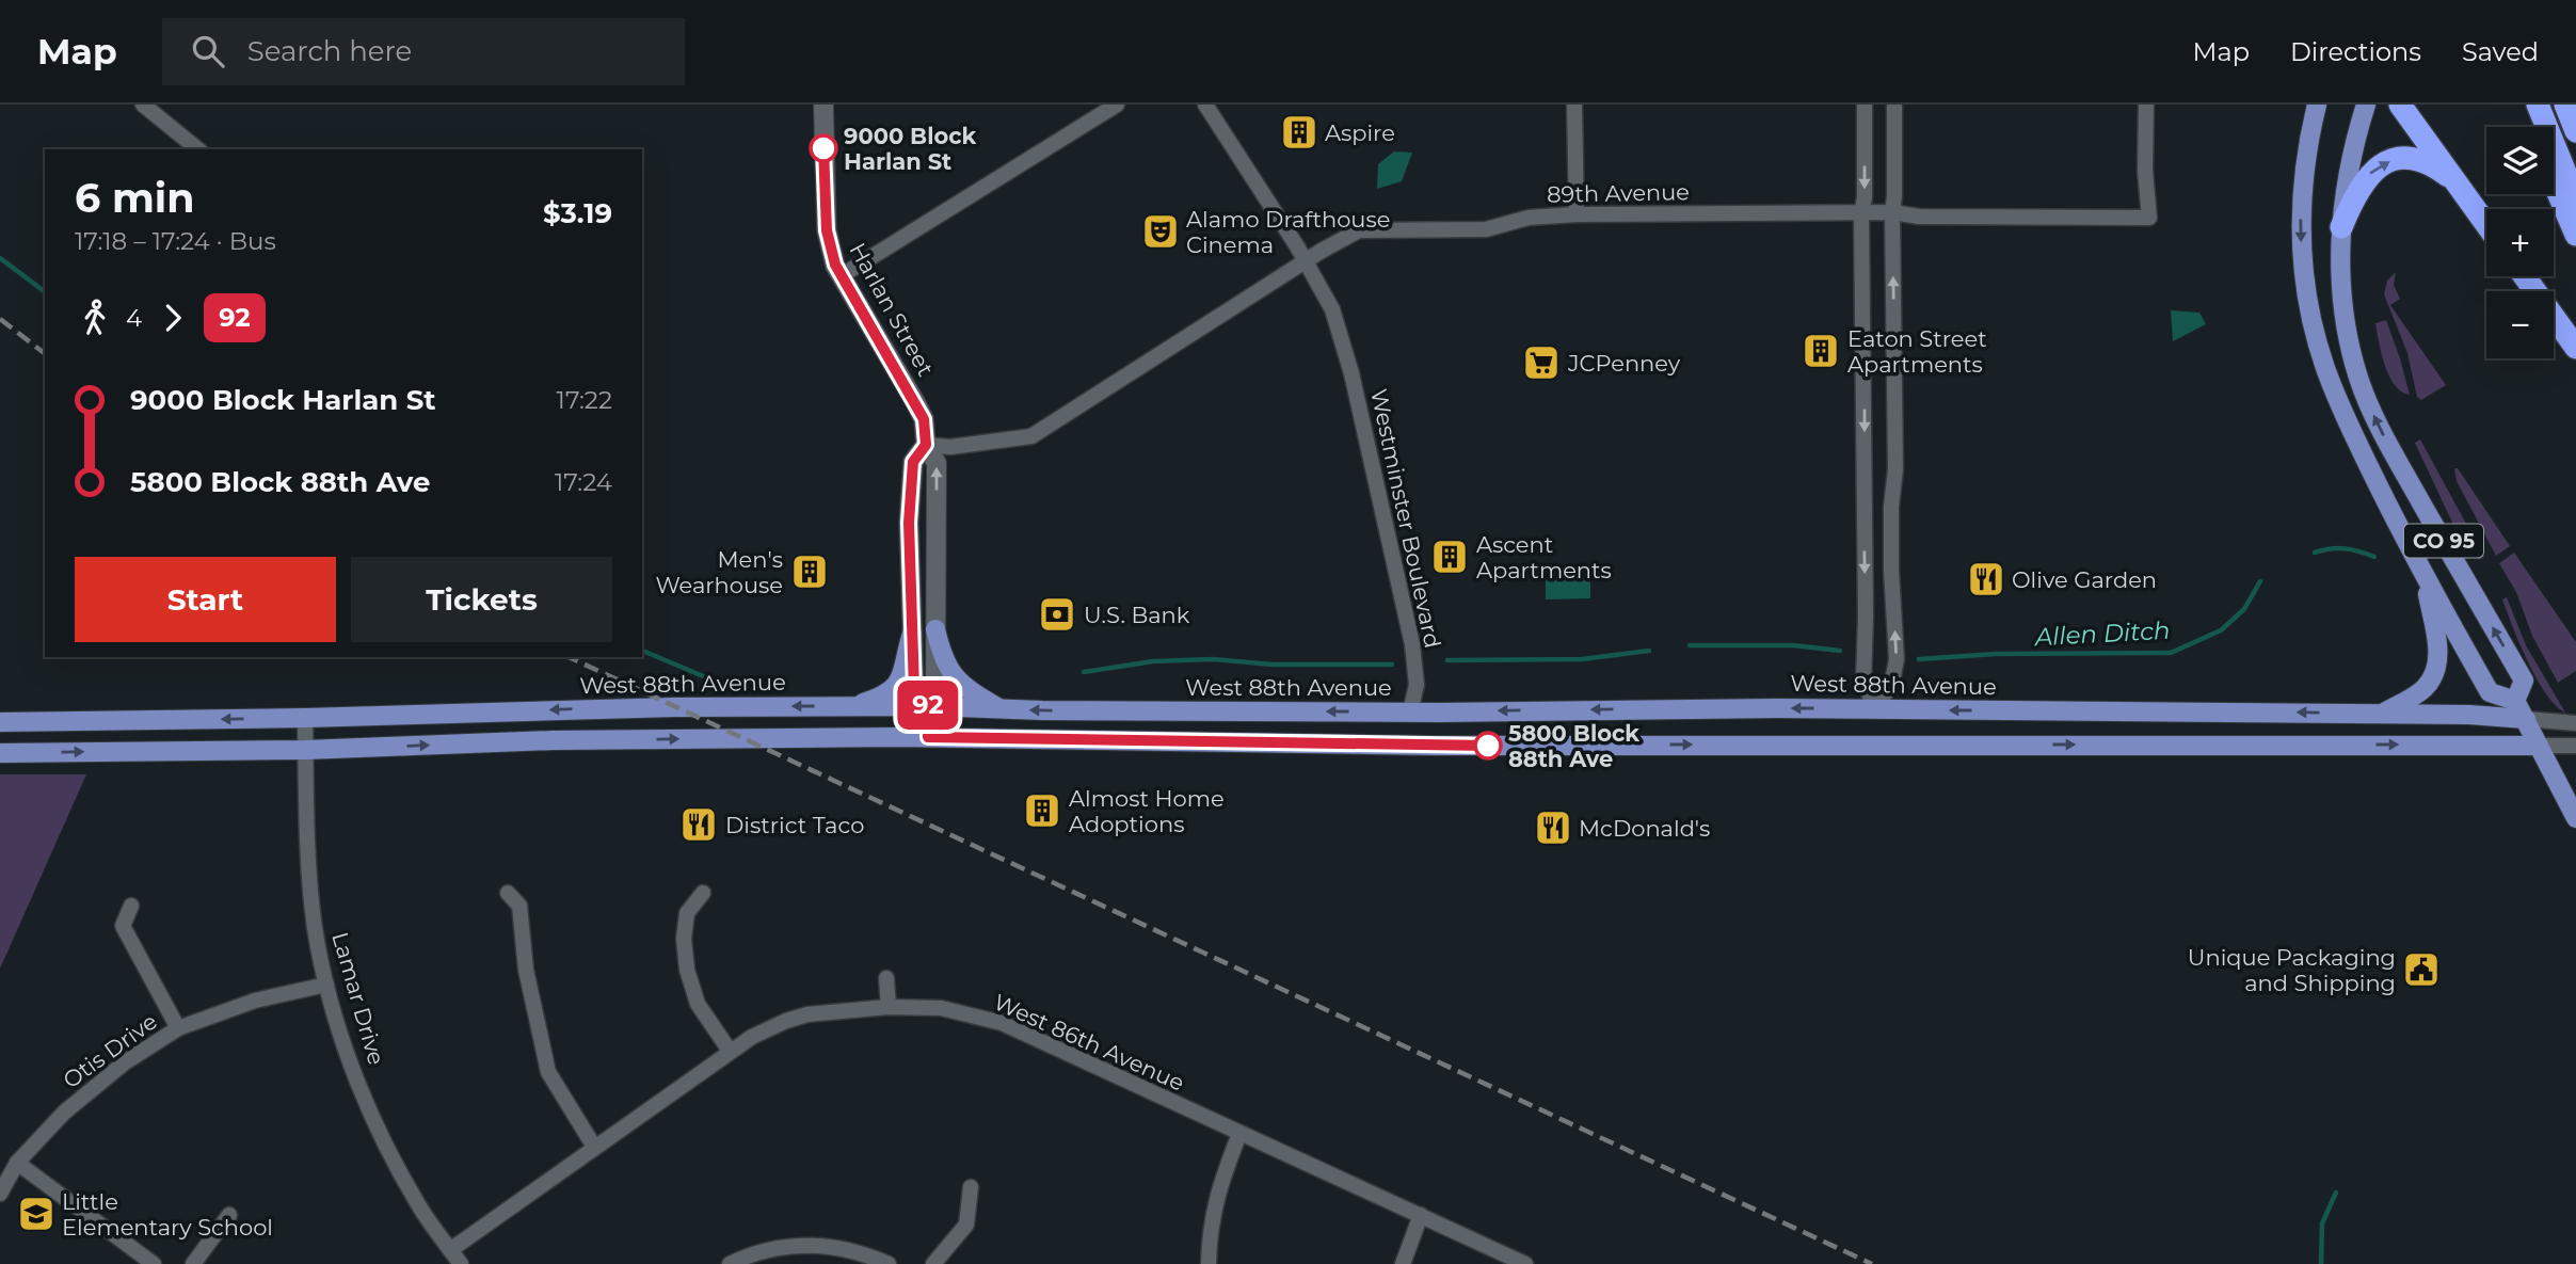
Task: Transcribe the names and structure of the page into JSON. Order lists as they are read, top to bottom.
{
  "streets": {
    "main road": ["CO 95", "West 88th Avenue"],
    "street": [
      "89th Avenue",
      "Harlan Street",
      "Westminster Boulevard",
      "Lamar Drive",
      "West 86th Avenue",
      "Otis Drive"
    ]
  },
  "crossings": [
    ["89th Avenue", "Harlan Street"],
    ["89th Avenue", "Westminster Boulevard"],
    ["Harlan Street", "West 88th Avenue"],
    ["Westminster Boulevard", "West 88th Avenue"],
    ["CO 95", "West 88th Avenue"],
    ["West 88th Avenue", "Lamar Drive"],
    ["Lamar Drive", "West 86th Avenue"],
    ["Lamar Drive", "Otis Drive"]
  ],
  "water": ["Allen Ditch"],
  "places": {
    "building": [
      "Aspire",
      "Eaton Street Apartments",
      "Ascent Apartments",
      "Men's Wearhouse",
      "Almost Home Adoptions"
    ],
    "other": ["9000 Block Harlan St", "5800 Block 88th Ave"],
    "theatre": ["Alamo Drafthouse Cinema"],
    "supermarket": ["JCPenney"],
    "restaurant": ["Olive Garden", "District Taco", "McDonald's"],
    "bank": ["U.S. Bank"],
    "public building": ["Unique Packaging and Shipping"],
    "school or university": ["Little Elementary School"]
  },
  "lines": ["bus line 92"],
  "page": {
    "header": "Map",
    "search": "Search here",
    "nav": ["Map", "Directions", "Saved"],
    "on_map": "92",
    "map_buttons": ["+", "−"],
    "heading": ["6 min", "17:18 – 17:24 · Bus", "$3.19"],
    "legs": ["4", "92"],
    "list": [
      {
        "name": "9000 Block Harlan St",
        "value": "17:22"
      },
      {
        "name": "5800 Block 88th Ave",
        "value": "17:24"
      }
    ],
    "buttons": ["Start", "Tickets"]
  }
}
